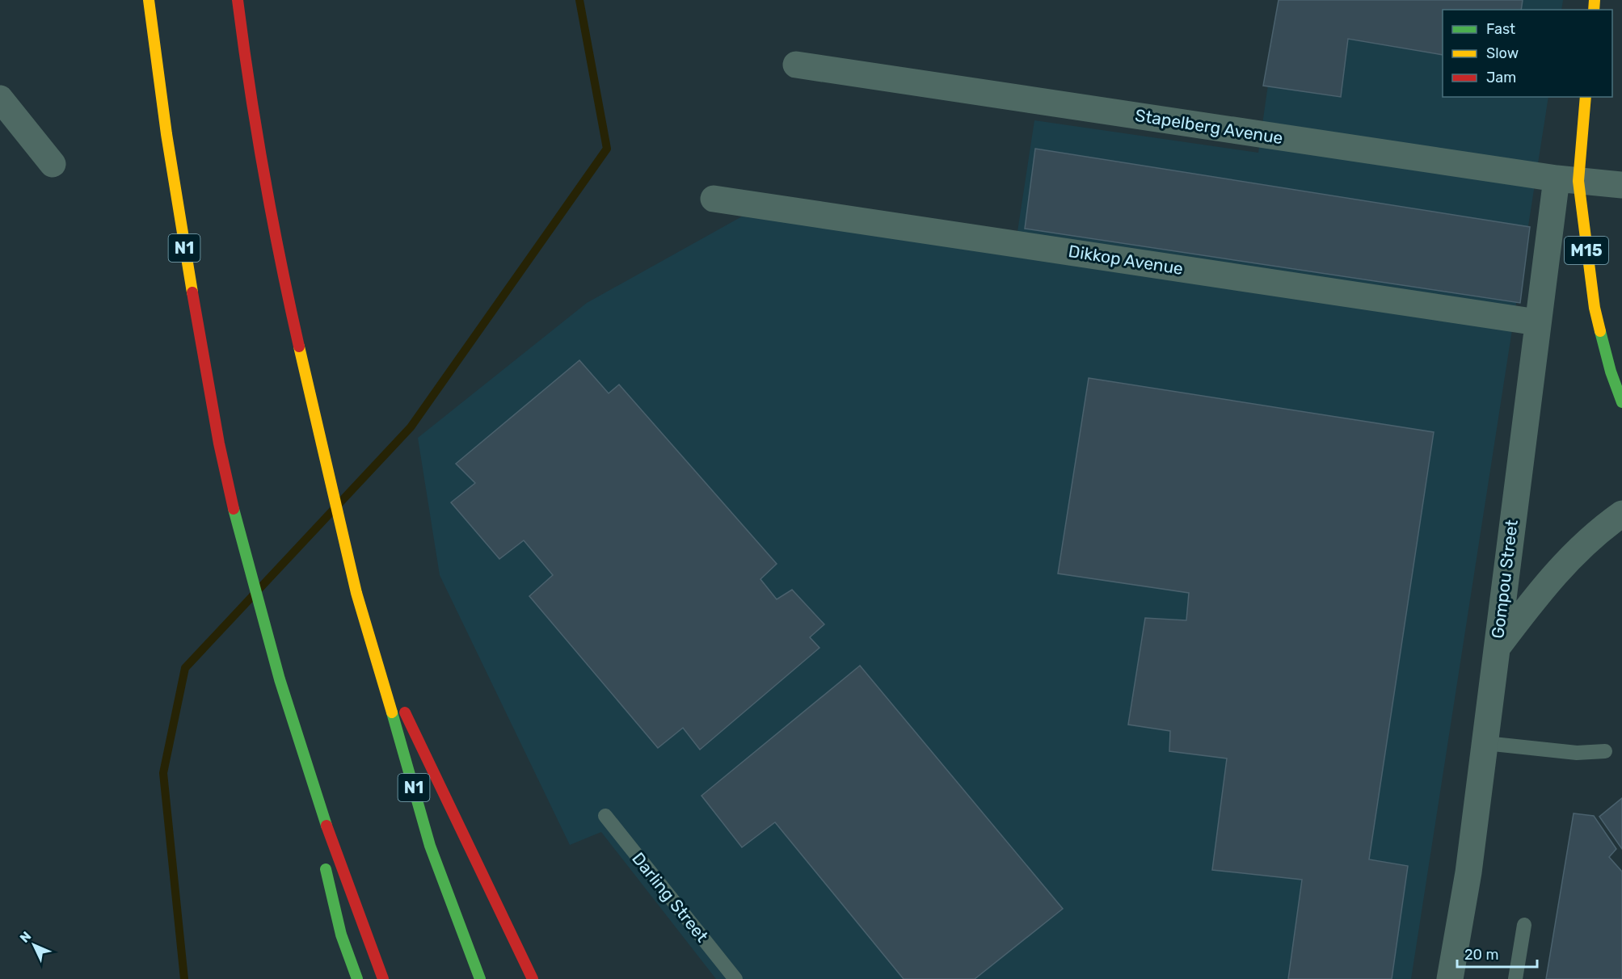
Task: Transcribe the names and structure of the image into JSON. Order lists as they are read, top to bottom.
{
  "streets": {
    "main road": ["N1", "M15"],
    "street": ["Stapelberg Avenue", "Dikkop Avenue", "Gompou Street"],
    "lane": ["Darling Street"]
  },
  "crossings": [
    ["Stapelberg Avenue", "M15"],
    ["Stapelberg Avenue", "Gompou Street"],
    ["M15", "Gompou Street"],
    ["Dikkop Avenue", "Gompou Street"]
  ],
  "legend": ["Fast", "Slow", "Jam"],
  "scale_bar": "20 m",
  "north": "top left"
}
